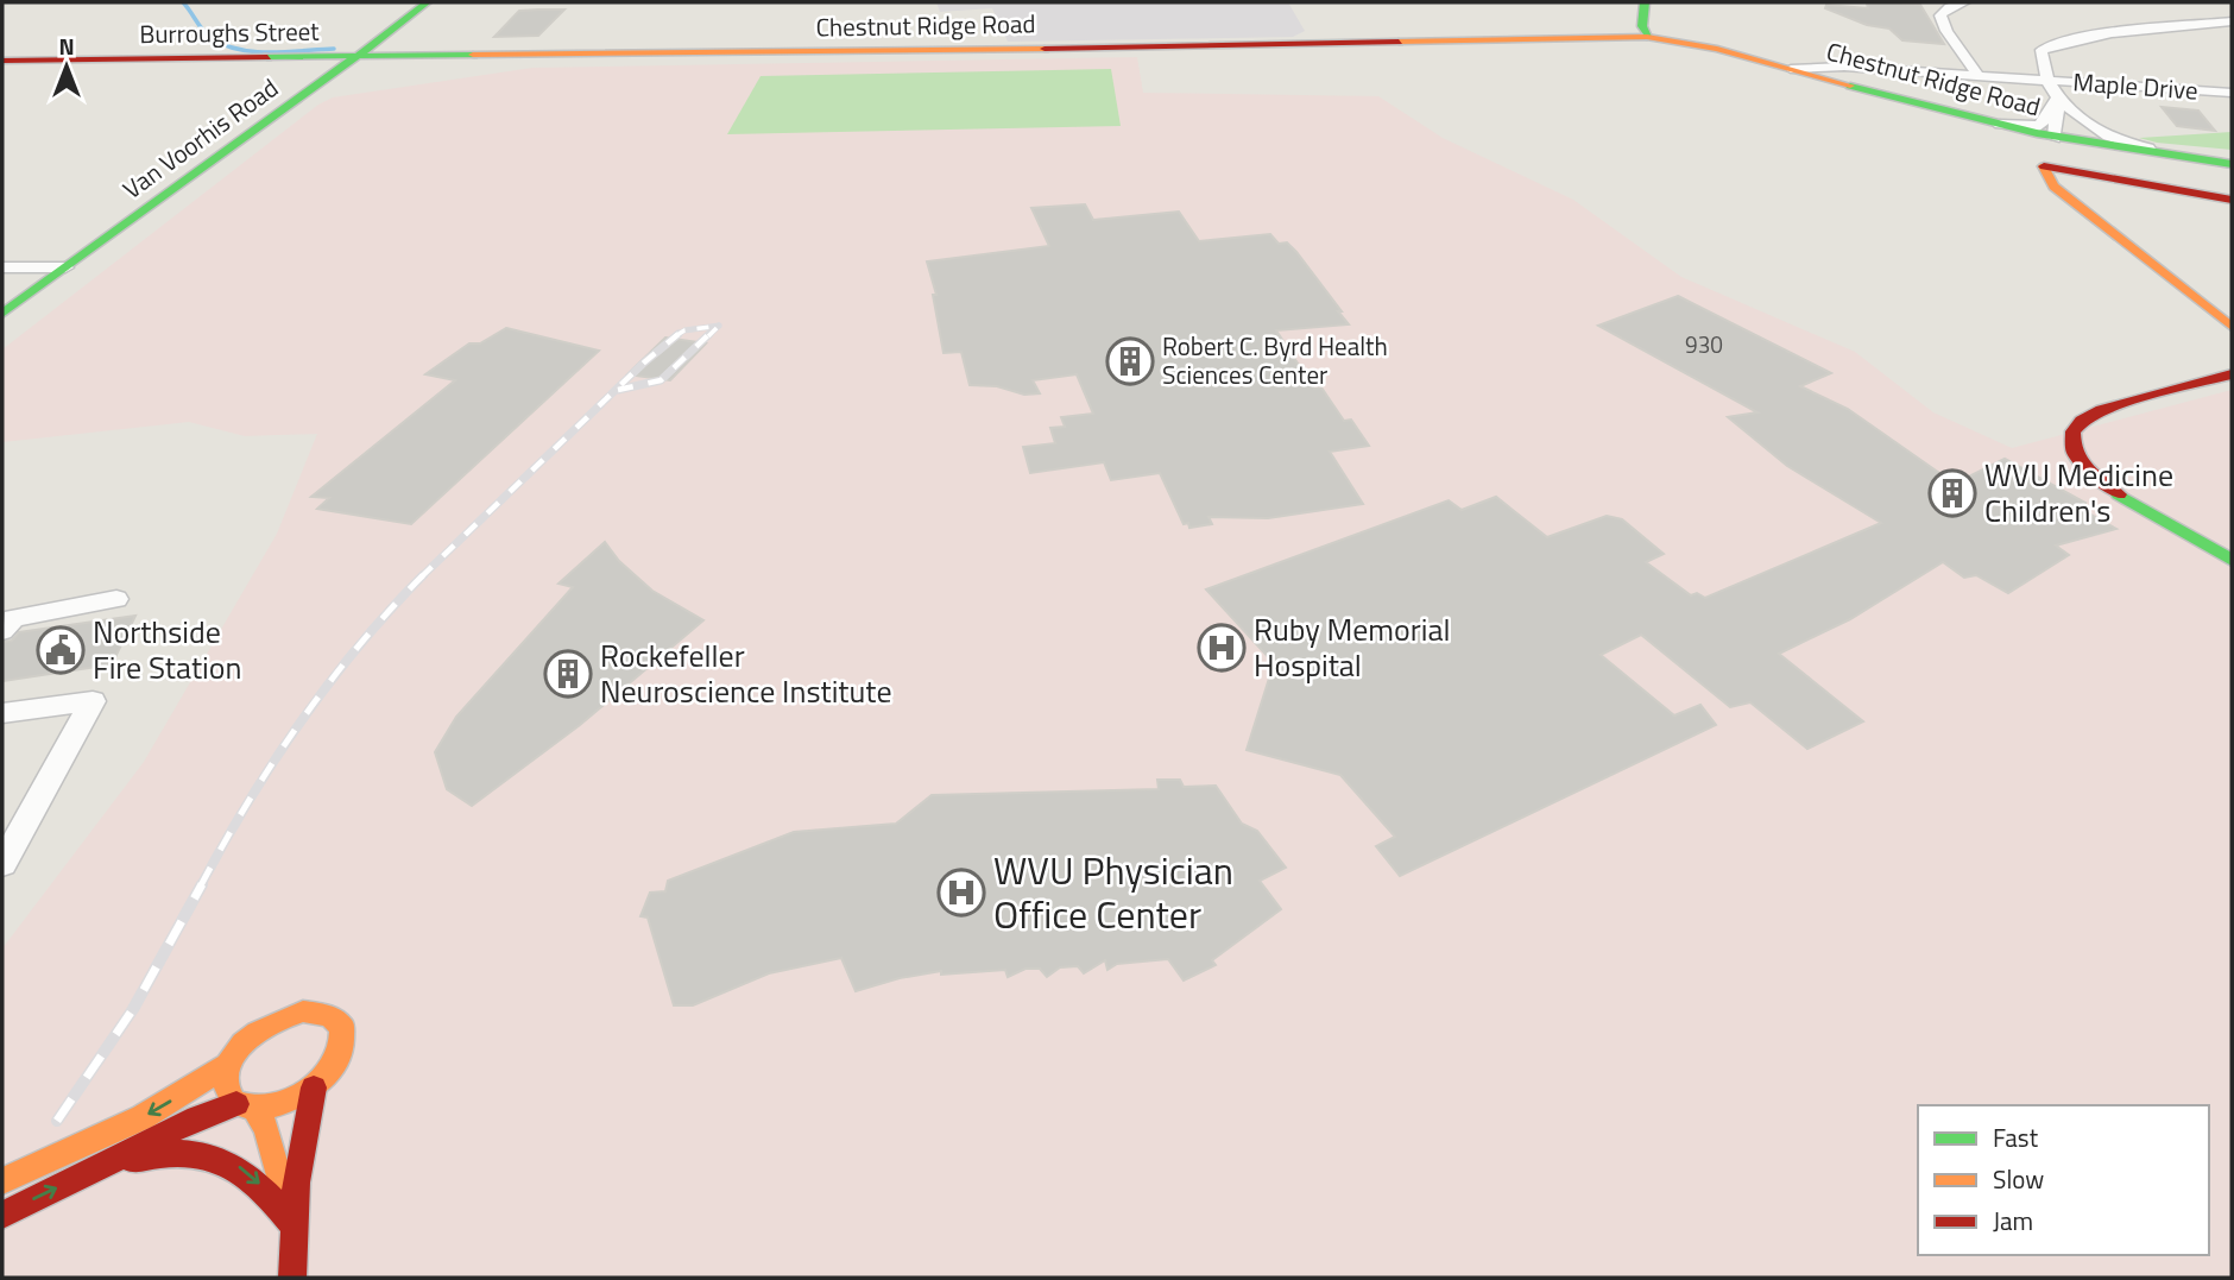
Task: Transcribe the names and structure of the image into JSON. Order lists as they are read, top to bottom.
{
  "streets": {
    "main road": ["Chestnut Ridge Road", "Burroughs Street", "Van Voorhis Road"],
    "street": ["Maple Drive"]
  },
  "crossings": [
    ["Chestnut Ridge Road", "Burroughs Street"],
    ["Chestnut Ridge Road", "Maple Drive"],
    ["Chestnut Ridge Road", "Van Voorhis Road"],
    ["Burroughs Street", "Van Voorhis Road"]
  ],
  "places": {
    "building": ["Robert C. Byrd Health Sciences Center", "WVU Medicine Children's", "Rockefeller Neuroscience Institute"],
    "hospital": ["Ruby Memorial Hospital", "WVU Physician Office Center"],
    "public building": ["Northside Fire Station"]
  },
  "house_numbers": ["930"],
  "legend": ["Fast", "Slow", "Jam"],
  "north": "top"
}
